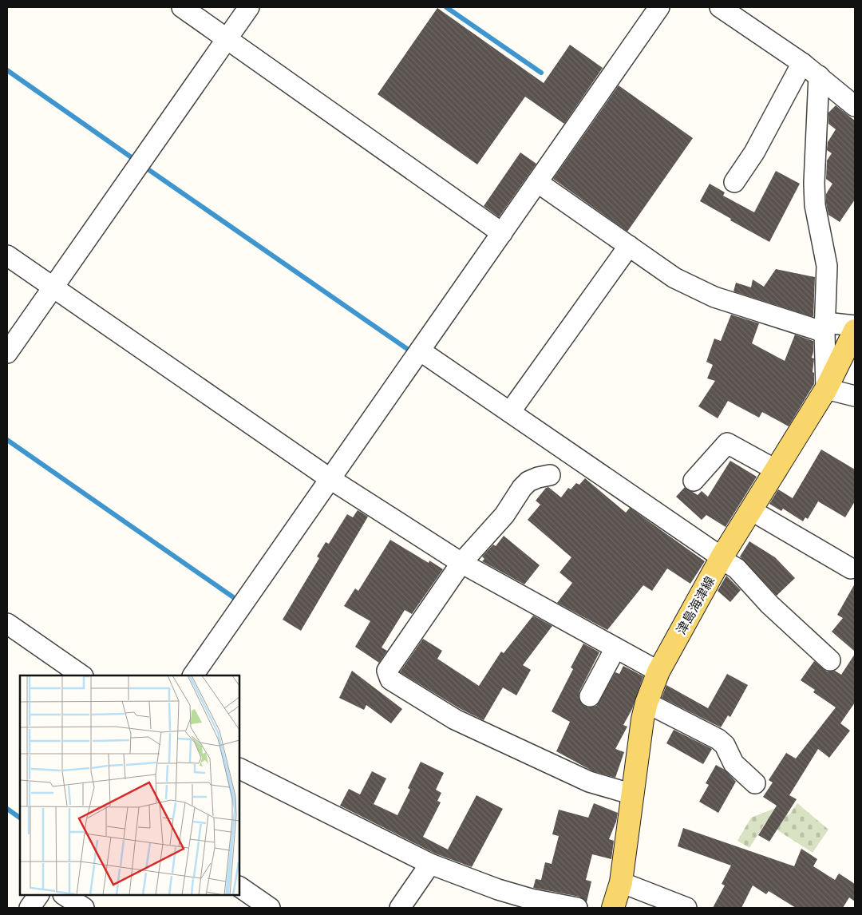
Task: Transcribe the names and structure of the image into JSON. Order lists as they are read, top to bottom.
{
  "streets": {
    "main road": ["津島海津線"]
  }
}
